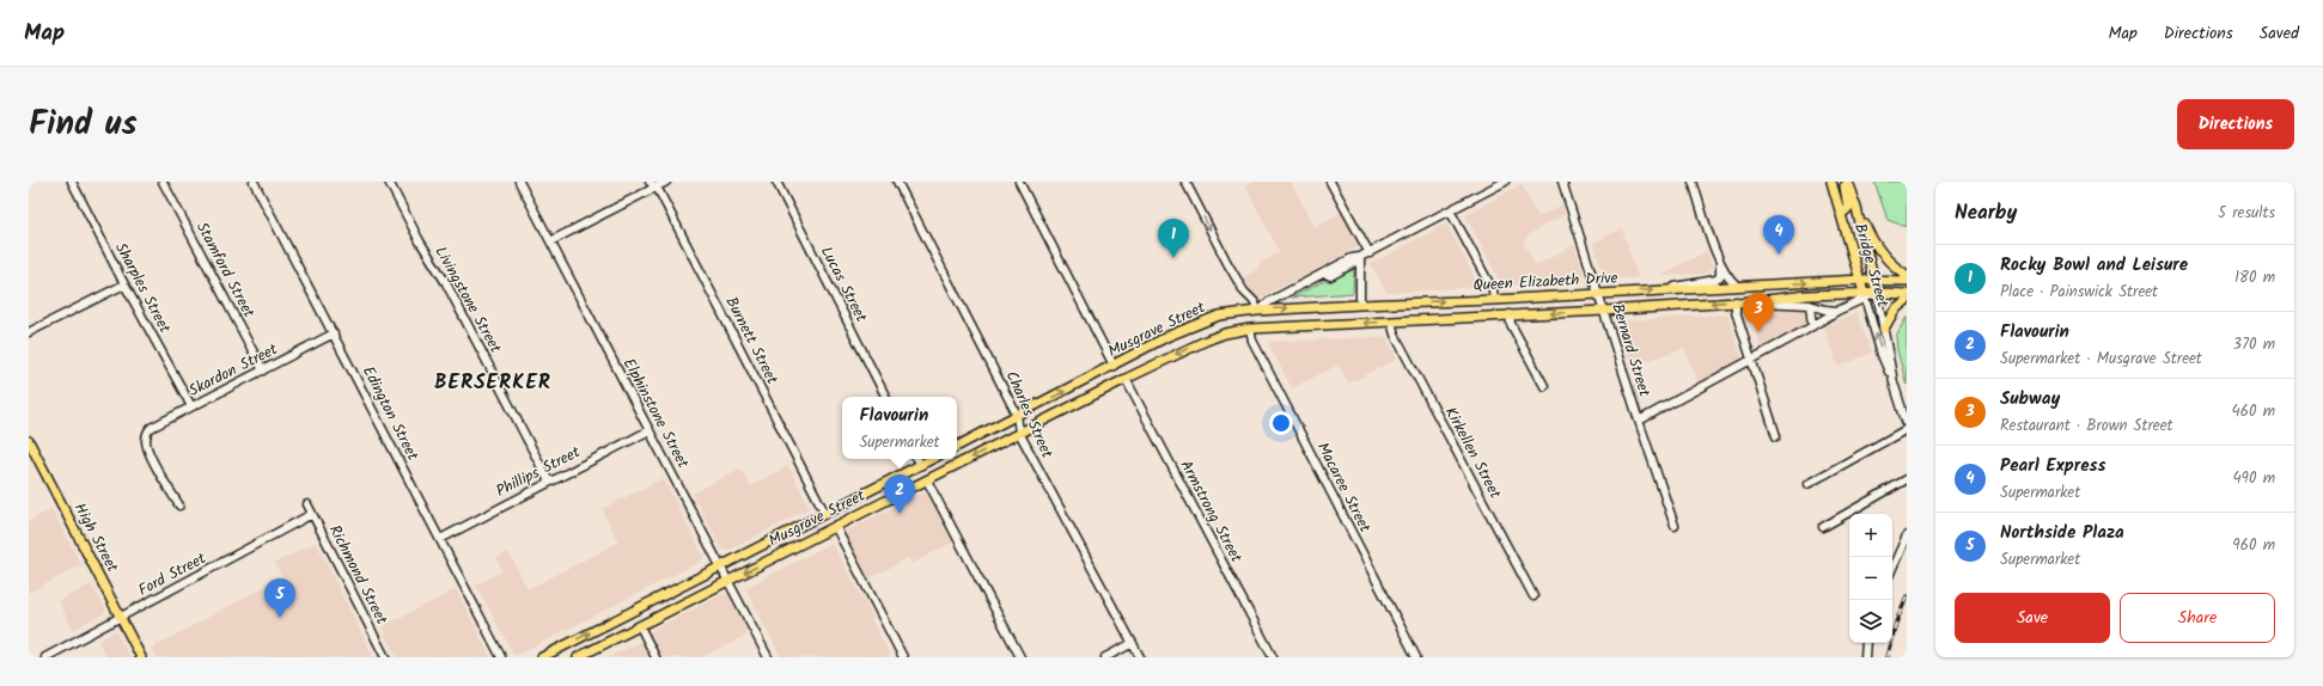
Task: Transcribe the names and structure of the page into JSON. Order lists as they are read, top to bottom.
{
  "streets": {
    "main road": [
      "Bridge Street",
      "Queen Elizabeth Drive",
      "Musgrave Street",
      "High Street"
    ],
    "street": [
      "Stamford Street",
      "Lucas Street",
      "Sharples Street",
      "Livingstone Street",
      "Burnett Street",
      "Bernard Street",
      "Skardon Street",
      "Edington Street",
      "Elphinstone Street",
      "Charles Street",
      "Kirkellen Street",
      "Phillips Street",
      "Macaree Street",
      "Armstrong Street",
      "Ford Street",
      "Richmond Street"
    ]
  },
  "crossings": [
    ["Bridge Street", "Queen Elizabeth Drive"],
    ["Stamford Street", "Skardon Street"],
    ["Queen Elizabeth Drive", "Musgrave Street"],
    ["Queen Elizabeth Drive", "Bernard Street"],
    ["Queen Elizabeth Drive", "Kirkellen Street"],
    ["Queen Elizabeth Drive", "Macaree Street"],
    ["Sharples Street", "Skardon Street"],
    ["Livingstone Street", "Phillips Street"],
    ["Musgrave Street", "Burnett Street"],
    ["Musgrave Street", "Elphinstone Street"],
    ["Musgrave Street", "Charles Street"],
    ["Musgrave Street", "Armstrong Street"],
    ["Skardon Street", "Edington Street"],
    ["Edington Street", "Phillips Street"],
    ["Elphinstone Street", "Phillips Street"],
    ["High Street", "Ford Street"],
    ["Ford Street", "Richmond Street"]
  ],
  "districts": ["BERSERKER"],
  "page": {
    "header": "Map",
    "nav": ["Map", "Directions", "Saved"],
    "title": "Find us",
    "buttons": [
      "Directions",
      ["Save", "Share"]
    ],
    "heading": ["Nearby", "5 results"],
    "pins": [
      "4",
      "1",
      "3",
      "2",
      "5"
    ],
    "list": [
      {
        "mark": "1",
        "name": "Rocky Bowl and Leisure",
        "note": "Place · Painswick Street",
        "value": "180 m"
      },
      {
        "mark": "2",
        "name": "Flavourin",
        "note": "Supermarket · Musgrave Street",
        "value": "370 m"
      },
      {
        "mark": "3",
        "name": "Subway",
        "note": "Restaurant · Brown Street",
        "value": "460 m"
      },
      {
        "mark": "4",
        "name": "Pearl Express",
        "note": "Supermarket",
        "value": "490 m"
      },
      {
        "mark": "5",
        "name": "Northside Plaza",
        "note": "Supermarket",
        "value": "960 m"
      }
    ],
    "popup": ["Flavourin", "Supermarket"],
    "map_buttons": ["+", "−"]
  }
}
